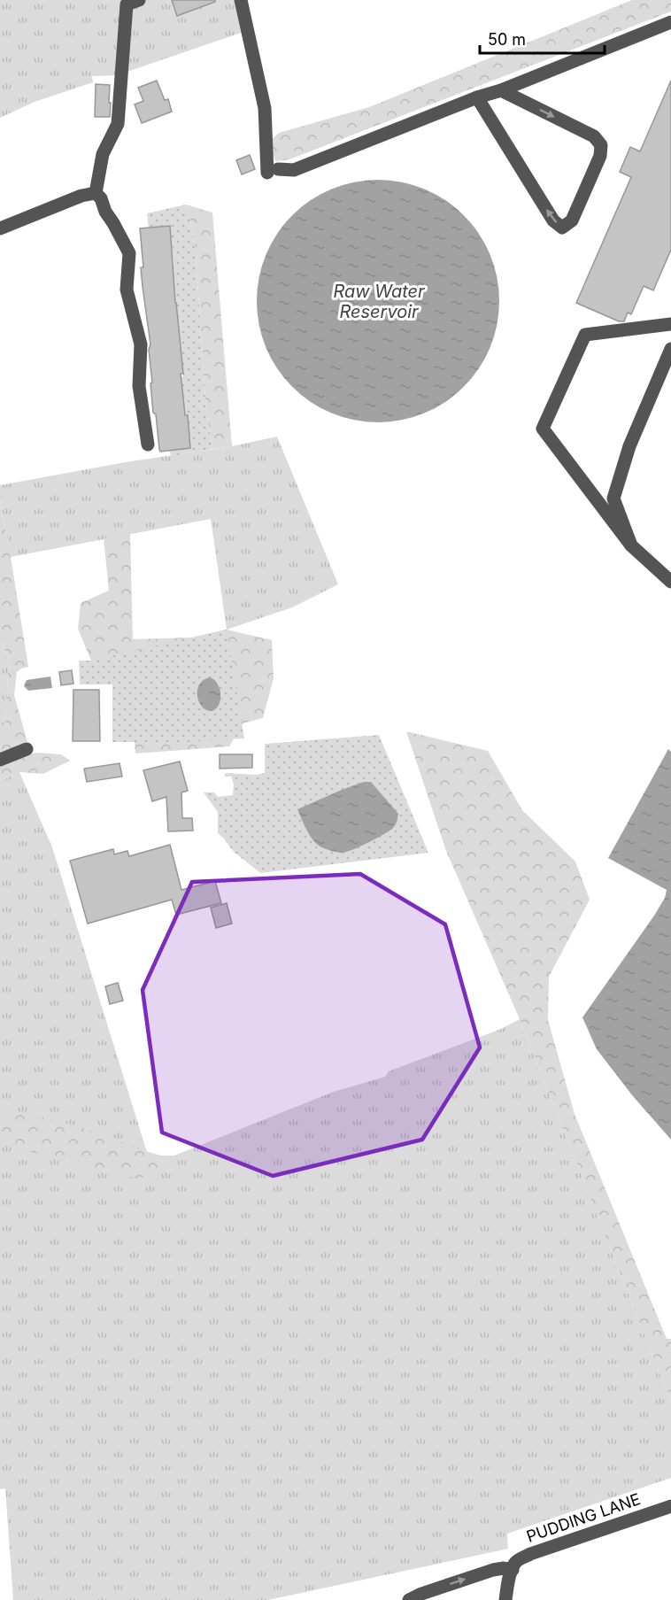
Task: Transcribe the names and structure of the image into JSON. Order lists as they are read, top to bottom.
{
  "streets": {
    "street": ["PUDDING LANE"]
  },
  "water": ["Raw Water Reservoir"],
  "scale_bar": "50 m"
}
